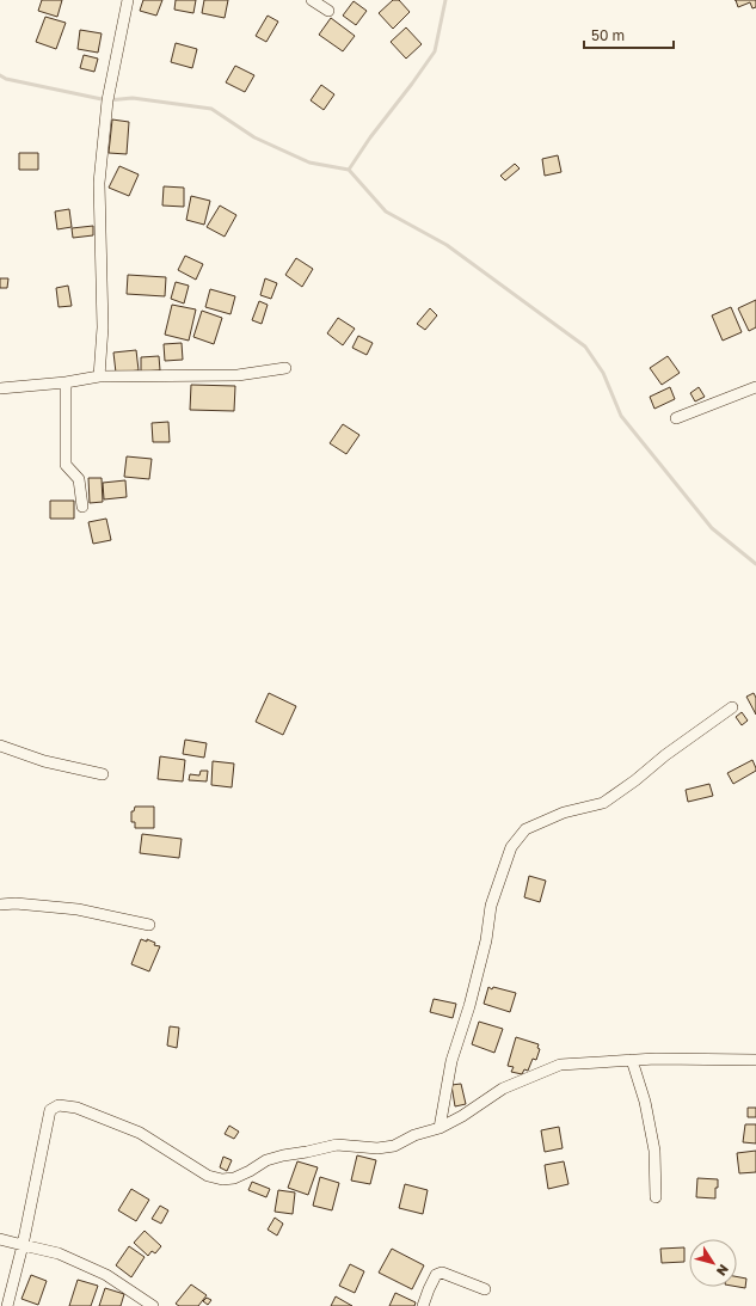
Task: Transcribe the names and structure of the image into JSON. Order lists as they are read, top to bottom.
{
  "scale_bar": "50 m",
  "north": "bottom right"
}
